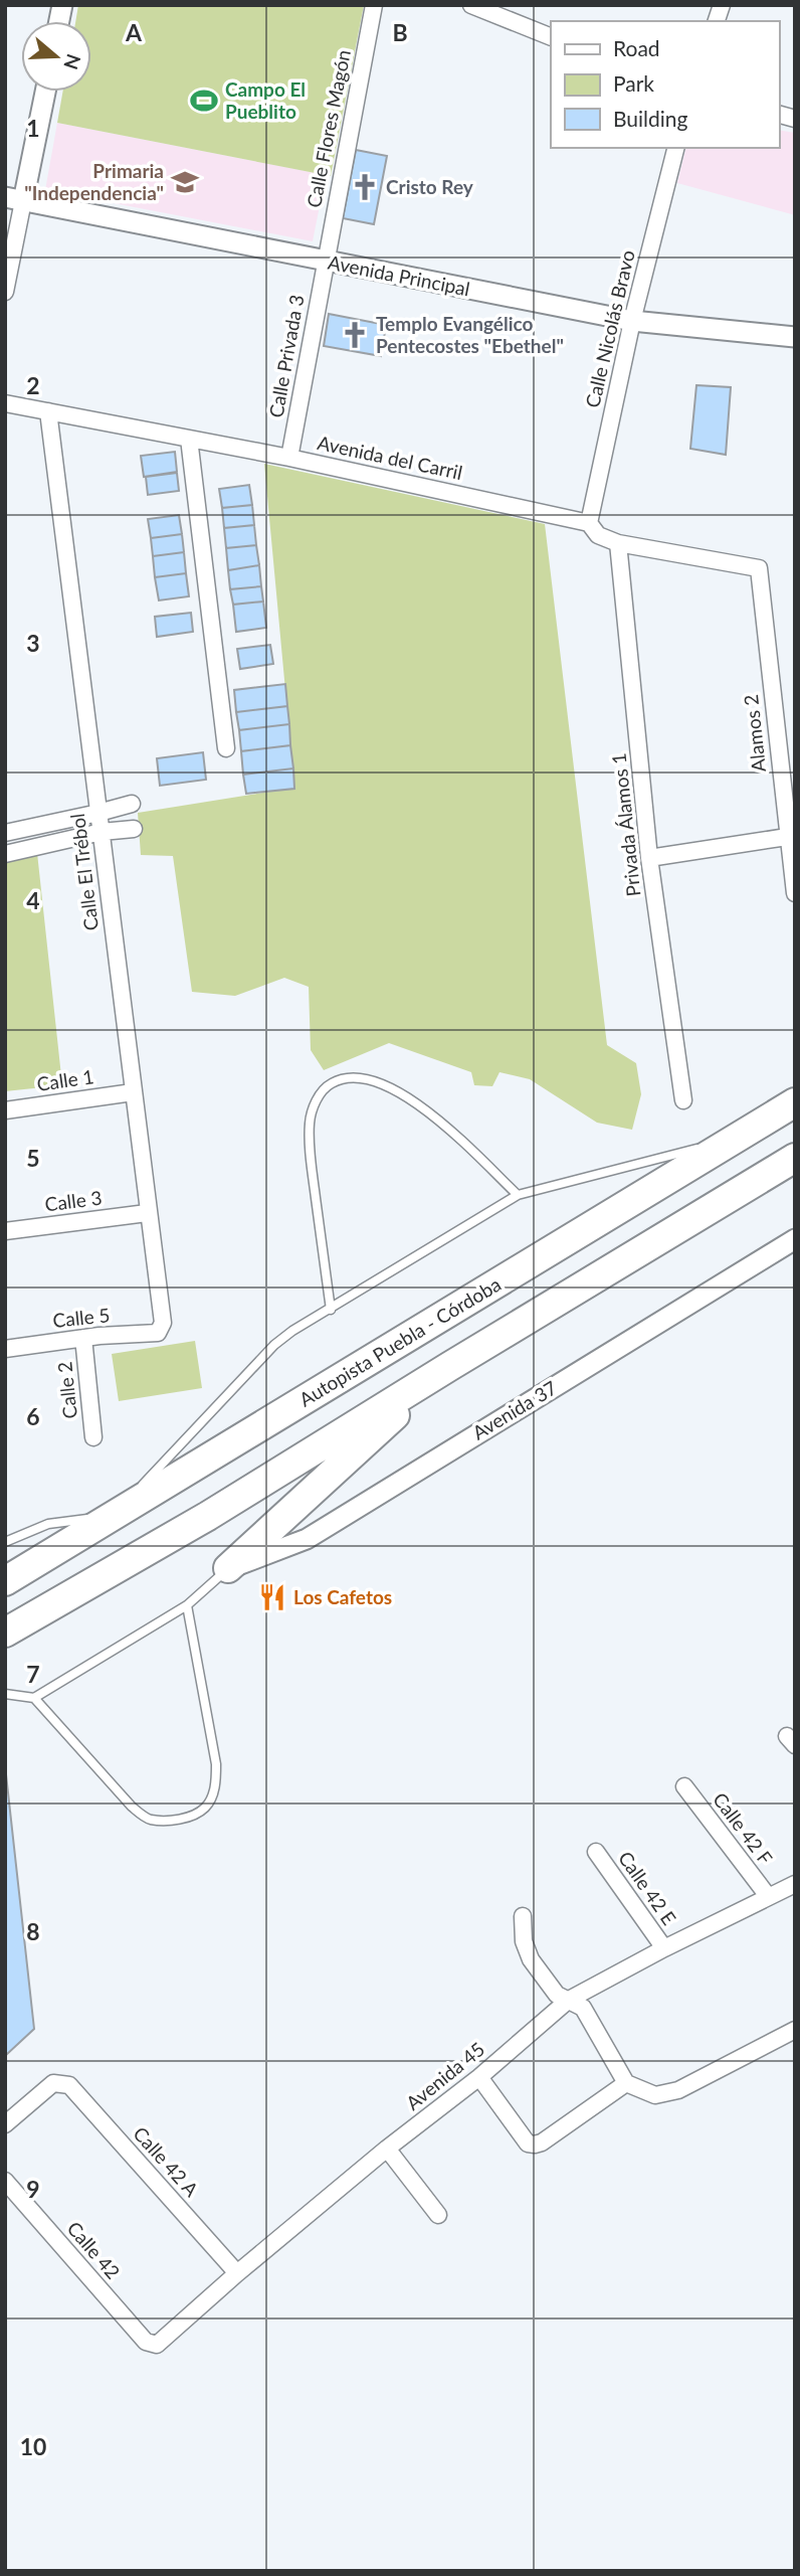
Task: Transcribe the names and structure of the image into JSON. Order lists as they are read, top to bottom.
{
  "streets": {
    "highway": ["Autopista Puebla - Córdoba"],
    "street": [
      "Calle Flores Magón",
      "Avenida Principal",
      "Calle Nicolás Bravo",
      "Calle Privada 3",
      "Avenida del Carril",
      "Alamos 2",
      "Privada Álamos 1",
      "Calle El Trébol",
      "Calle 1",
      "Calle 3",
      "Calle 5",
      "Calle 2",
      "Avenida 37",
      "Calle 42 F",
      "Calle 42 E",
      "Avenida 45",
      "Calle 42 A",
      "Calle 42"
    ]
  },
  "crossings": [
    ["Calle Flores Magón", "Avenida Principal"],
    ["Calle Flores Magón", "Calle Privada 3"],
    ["Avenida Principal", "Calle Nicolás Bravo"],
    ["Avenida Principal", "Calle Privada 3"],
    ["Calle Nicolás Bravo", "Avenida del Carril"],
    ["Calle Privada 3", "Avenida del Carril"],
    ["Avenida del Carril", "Alamos 2"],
    ["Avenida del Carril", "Privada Álamos 1"],
    ["Avenida del Carril", "Calle El Trébol"],
    ["Calle El Trébol", "Calle 1"],
    ["Calle El Trébol", "Calle 3"],
    ["Calle El Trébol", "Calle 5"],
    ["Calle 5", "Calle 2"],
    ["Calle 42 F", "Avenida 45"],
    ["Calle 42 E", "Avenida 45"],
    ["Avenida 45", "Calle 42 A"],
    ["Avenida 45", "Calle 42"]
  ],
  "places": {
    "sports": ["Campo El Pueblito"],
    "school or university": ["Primaria \"Independencia\""],
    "church": ["Cristo Rey", "Templo Evangélico Pentecostes \"Ebethel\""],
    "restaurant": ["Los Cafetos"]
  },
  "legend": ["Road", "Park", "Building"],
  "north": "right",
  "grid": {
    "columns": ["A", "B"],
    "rows": [
      "1",
      "2",
      "3",
      "4",
      "5",
      "6",
      "7",
      "8",
      "9",
      "10"
    ]
  }
}
